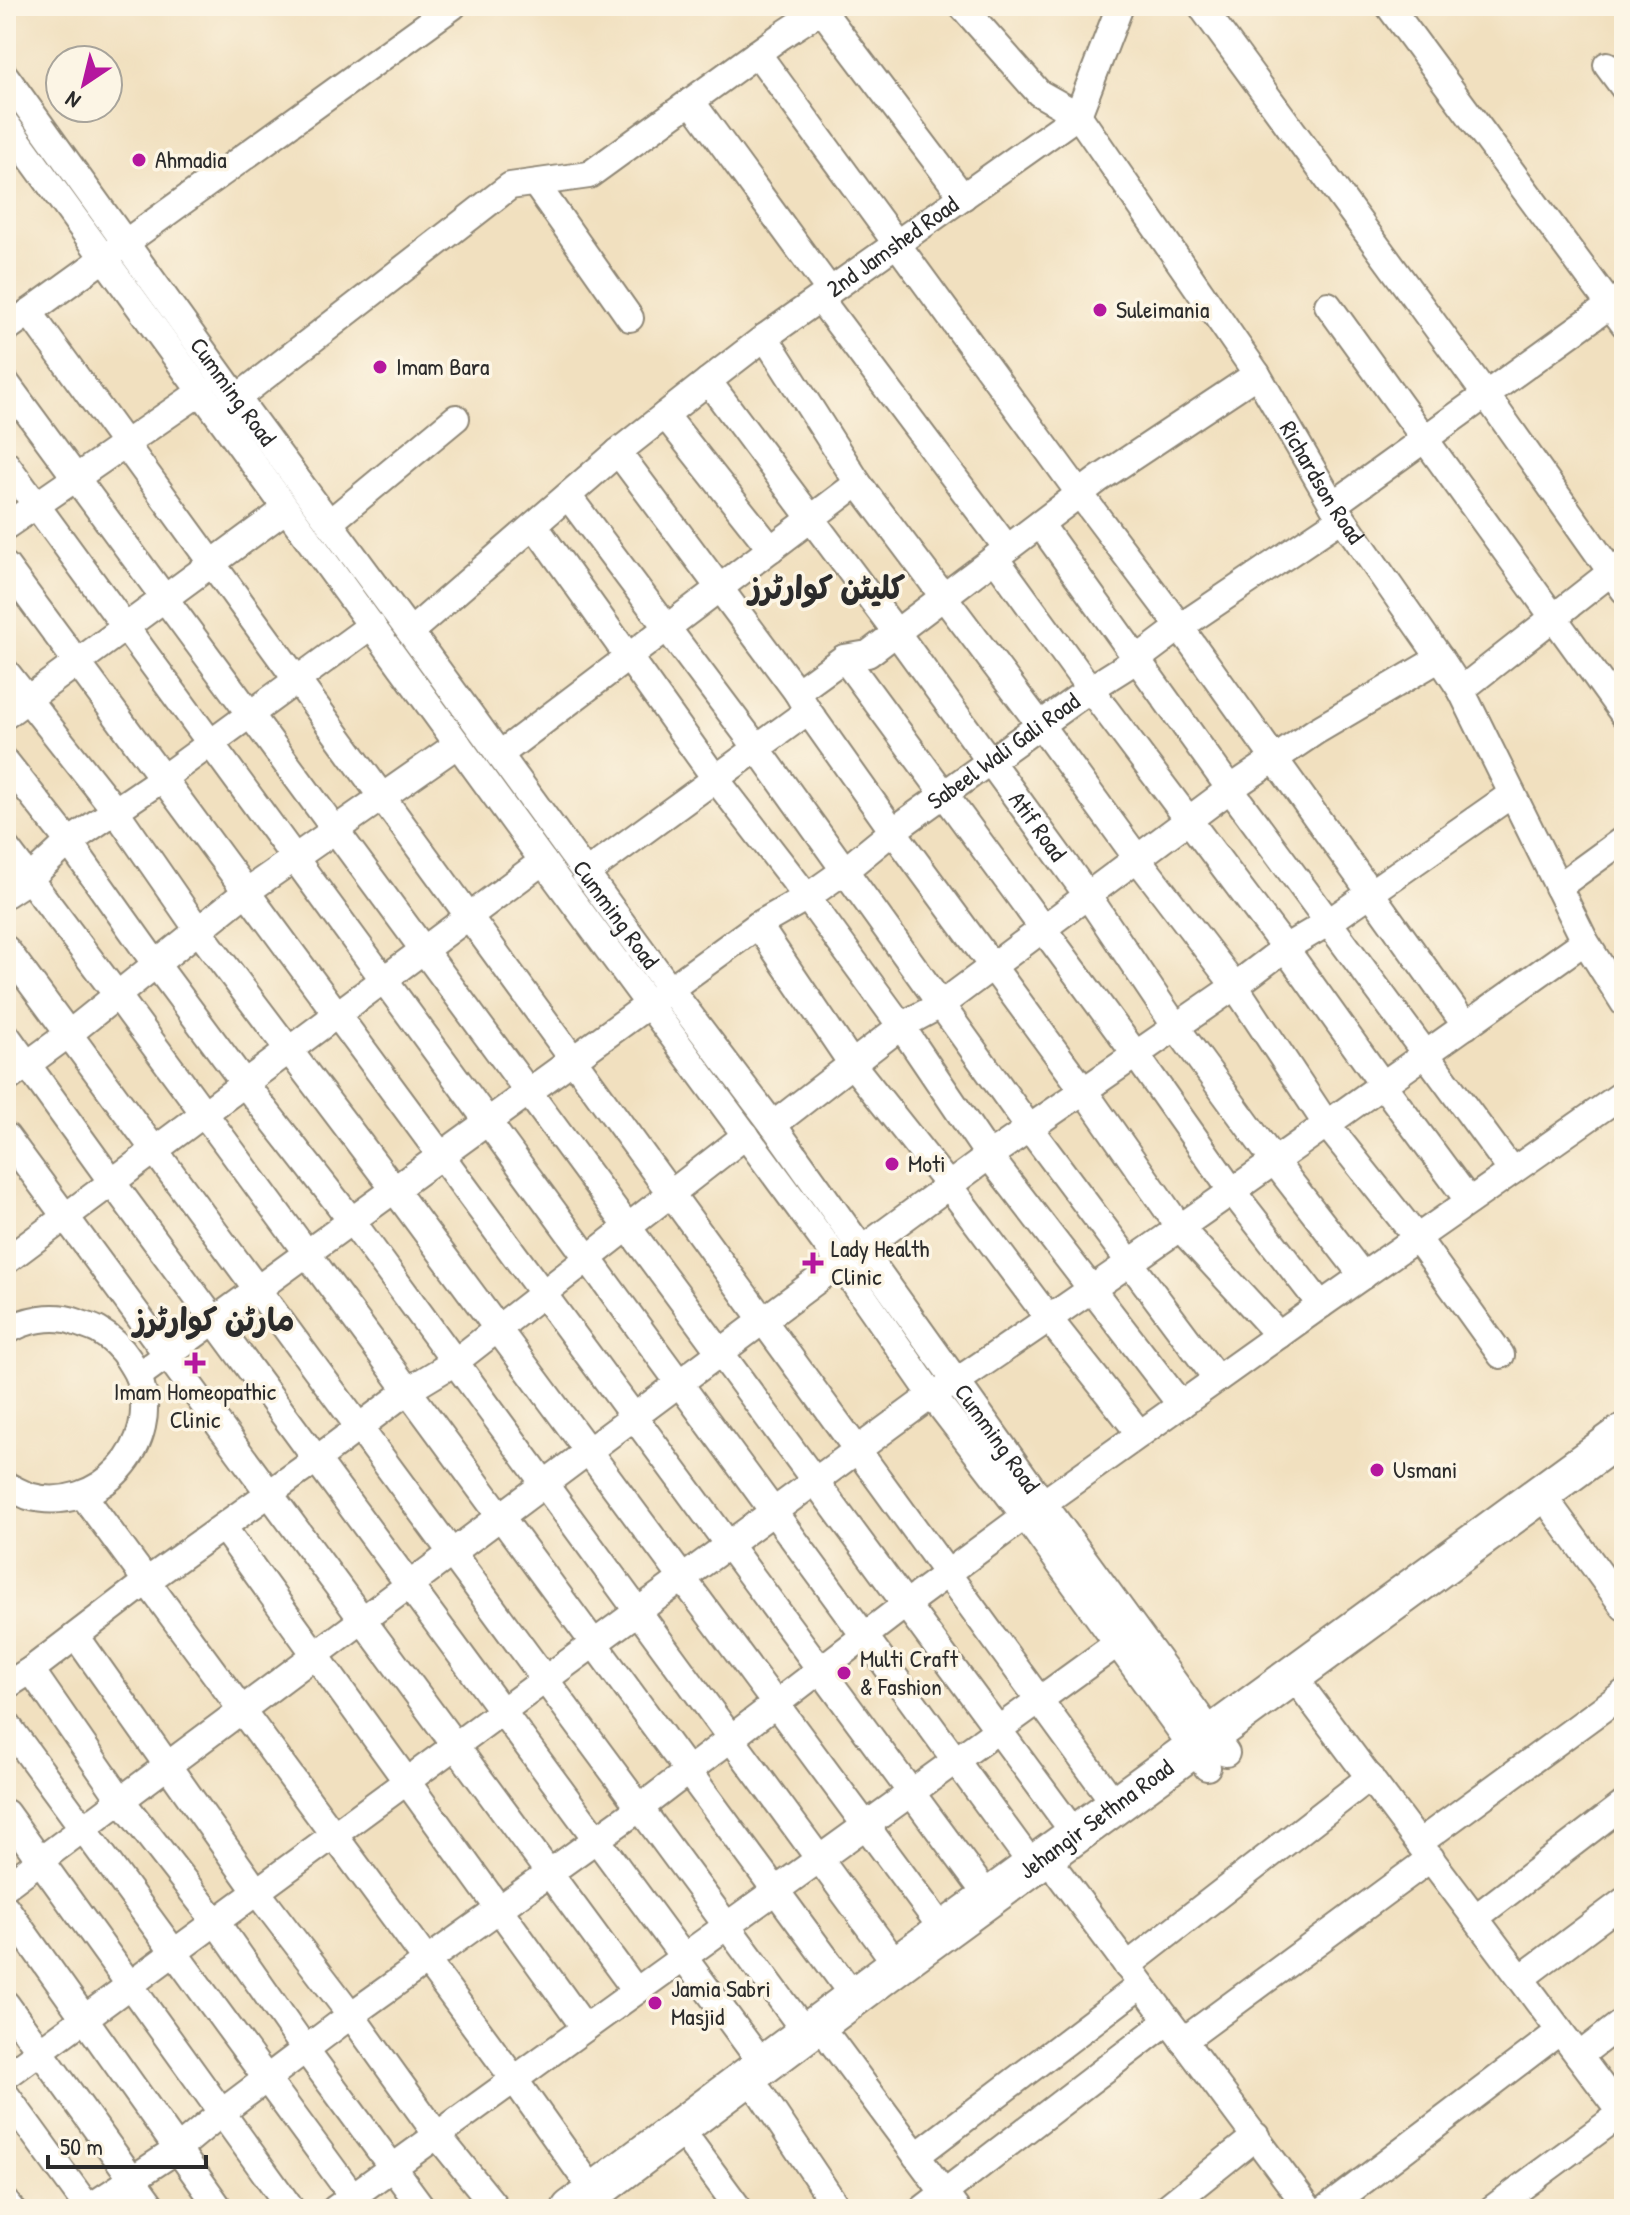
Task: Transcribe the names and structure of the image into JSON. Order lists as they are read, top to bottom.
{
  "streets": {
    "highway": ["Jehangir Sethna Road"],
    "street": [
      "2nd Jamshed Road",
      "Cumming Road",
      "Richardson Road",
      "Sabeel Wali Gali Road",
      "Atif Road"
    ]
  },
  "crossings": [
    ["2nd Jamshed Road", "Cumming Road"],
    ["2nd Jamshed Road", "Richardson Road"],
    ["2nd Jamshed Road", "Atif Road"],
    ["Cumming Road", "Sabeel Wali Gali Road"],
    ["Cumming Road", "Jehangir Sethna Road"],
    ["Richardson Road", "Sabeel Wali Gali Road"],
    ["Sabeel Wali Gali Road", "Atif Road"]
  ],
  "districts": ["کلیٹن کوارٹرز", "مارٹن کوارٹرز"],
  "places": {
    "other": [
      "Ahmadia",
      "Suleimania",
      "Imam Bara",
      "Moti",
      "Usmani",
      "Multi Craft & Fashion",
      "Jamia Sabri Masjid"
    ],
    "health": ["Lady Health Clinic", "Imam Homeopathic Clinic"]
  },
  "scale_bar": "50 m",
  "north": "bottom left"
}
